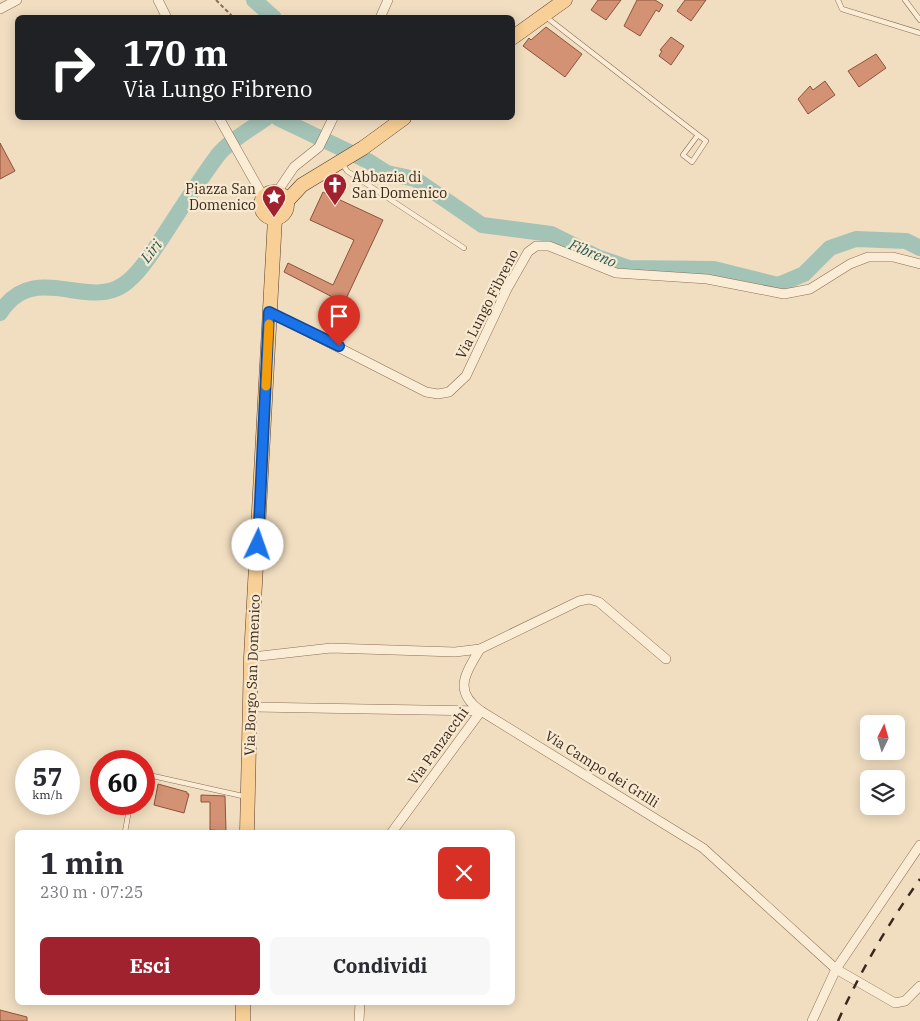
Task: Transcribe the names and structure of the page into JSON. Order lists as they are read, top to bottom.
{
  "streets": {
    "main road": ["Via Borgo San Domenico"],
    "street": ["Via Lungo Fibreno", "Via Panzacchi", "Via Campo dei Grilli"]
  },
  "crossings": [
    ["Via Lungo Fibreno", "Via Borgo San Domenico"],
    ["Via Panzacchi", "Via Campo dei Grilli"]
  ],
  "water": ["Liri", "Fibreno"],
  "places": {
    "church": ["Abbazia di San Domenico"],
    "place": ["Piazza San Domenico"]
  },
  "north": "top",
  "page": {
    "turn": ["170 m", "Via Lungo Fibreno"],
    "speed": "57 km/h",
    "limit": "60",
    "heading": ["1 min", "230 m · 07:25"],
    "buttons": ["Esci", "Condividi"]
  }
}
